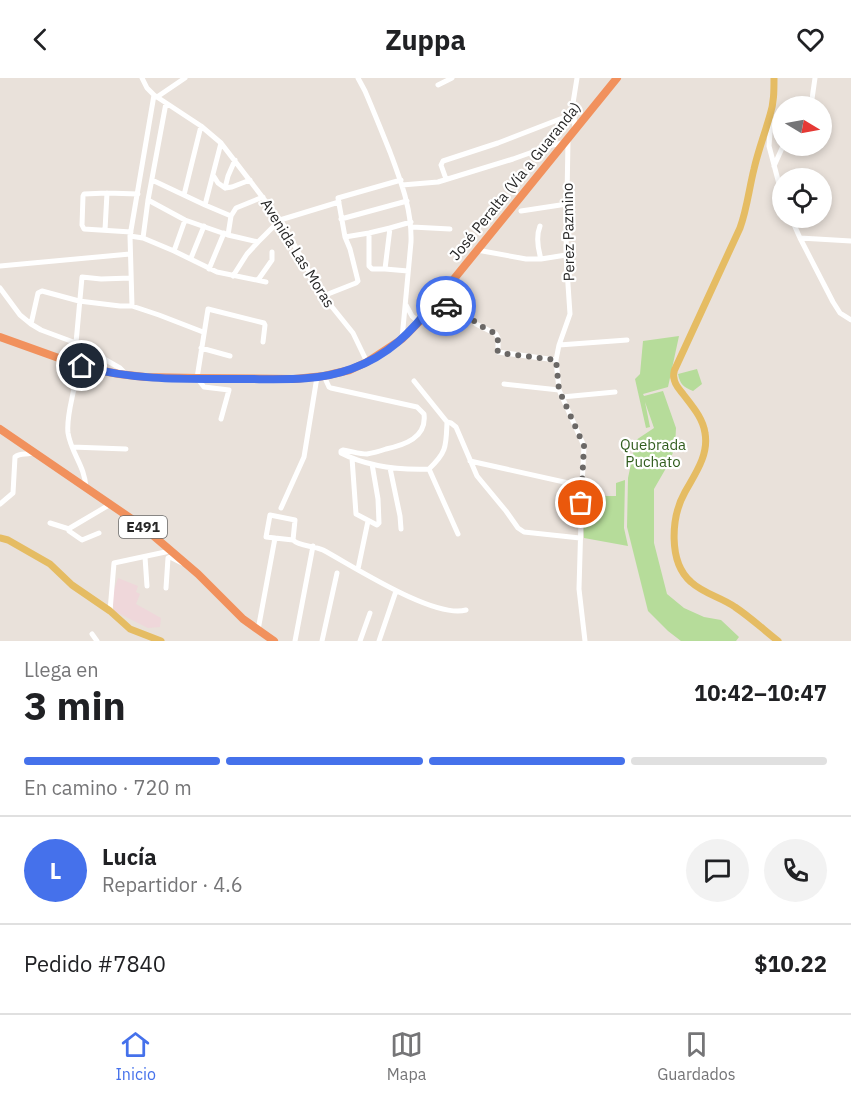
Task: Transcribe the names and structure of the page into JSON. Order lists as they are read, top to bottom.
{
  "streets": {
    "highway": ["José Peralta (Vía a Guaranda)", "E491"],
    "street": ["Perez Pazmino", "Avenida Las Moras"]
  },
  "crossings": [
    ["José Peralta (Vía a Guaranda)", "Perez Pazmino"],
    ["José Peralta (Vía a Guaranda)", "Avenida Las Moras"]
  ],
  "parks": ["Quebrada Puchato"],
  "north": "right",
  "page": {
    "header": "Zuppa",
    "heading": ["3 min", "Llega en", "10:42–10:47"],
    "panel": [
      "Lucía",
      "Repartidor · 4.6",
      "Pedido #7840",
      "$10.22"
    ],
    "bar": "En camino · 720 m",
    "round": "L",
    "tabs": ["Inicio", "Mapa", "Guardados"]
  }
}
